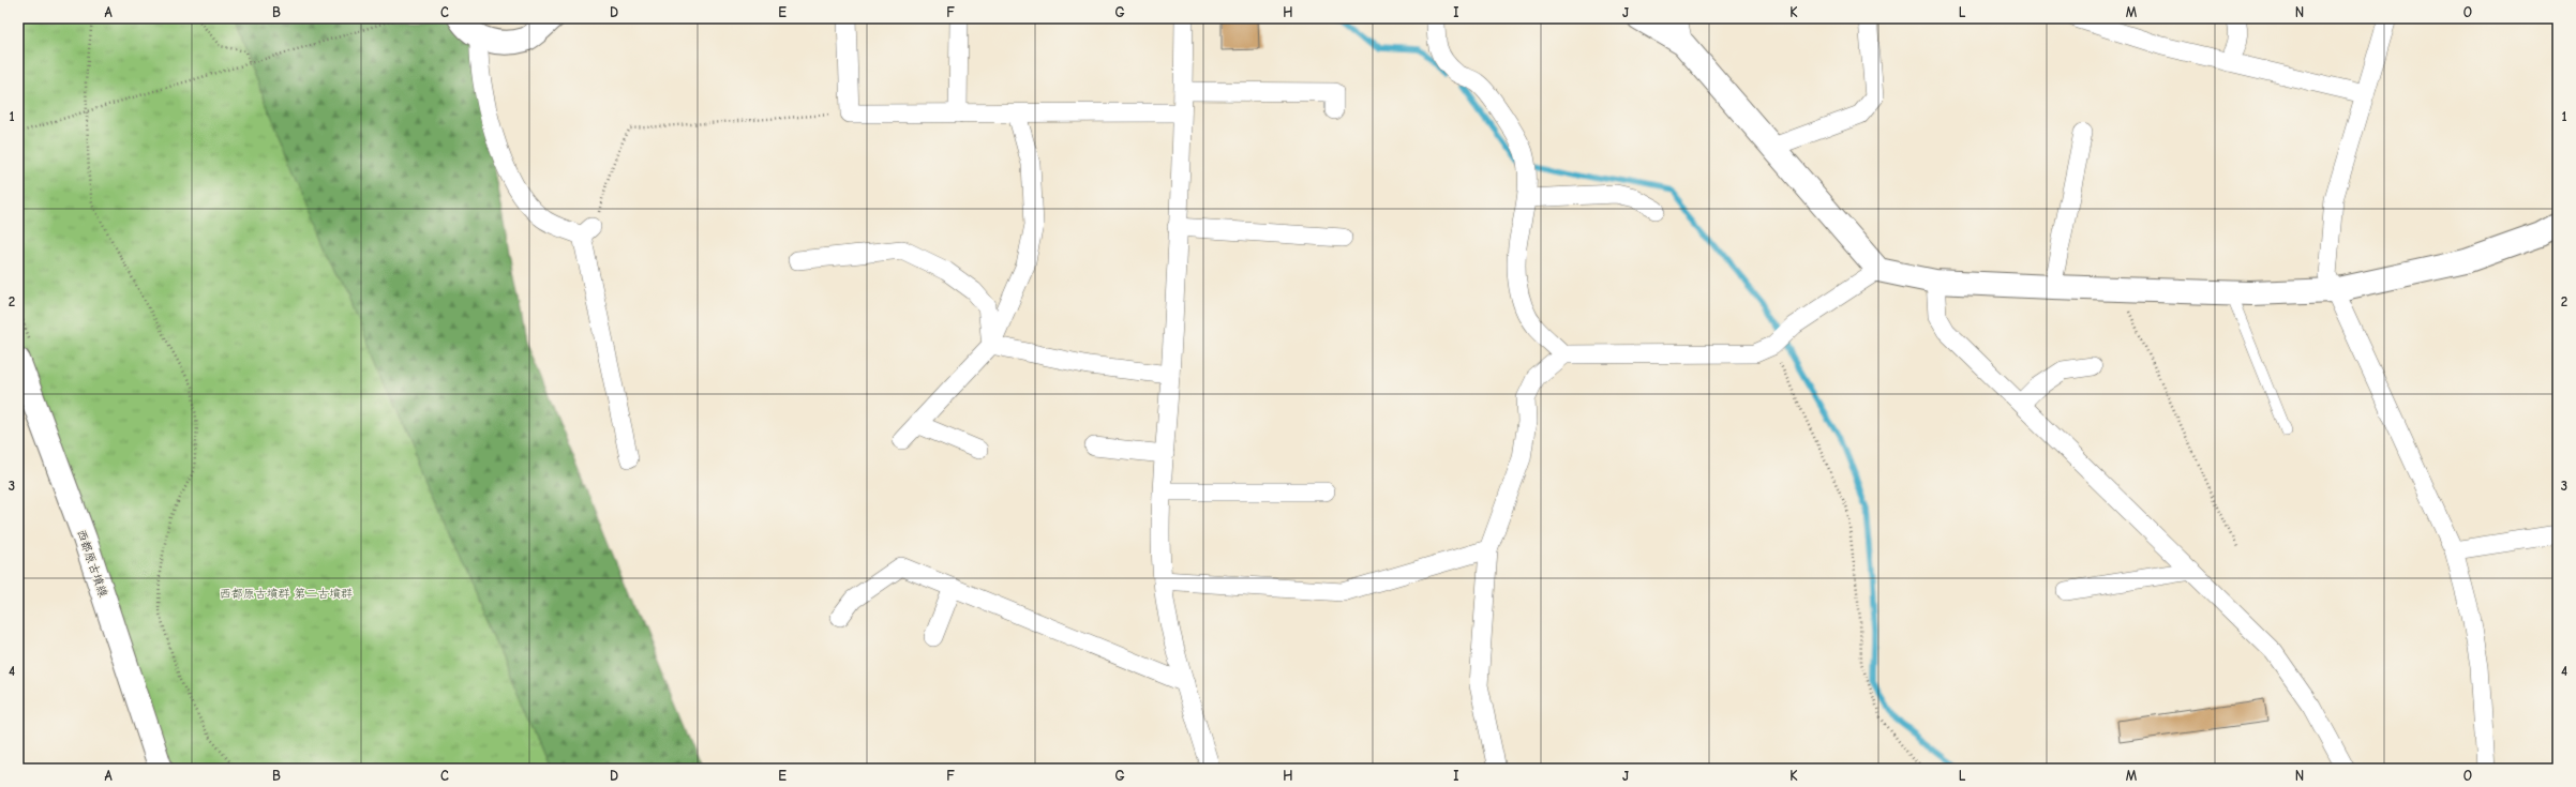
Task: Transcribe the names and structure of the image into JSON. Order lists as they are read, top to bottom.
{
  "streets": {
    "street": ["西都原古墳線"]
  },
  "parks": ["西都原古墳群 第二古墳群"],
  "grid": {
    "columns": [
      "A",
      "B",
      "C",
      "D",
      "E",
      "F",
      "G",
      "H",
      "I",
      "J",
      "K",
      "L",
      "M",
      "N",
      "O"
    ],
    "rows": [
      "1",
      "2",
      "3",
      "4"
    ]
  }
}
